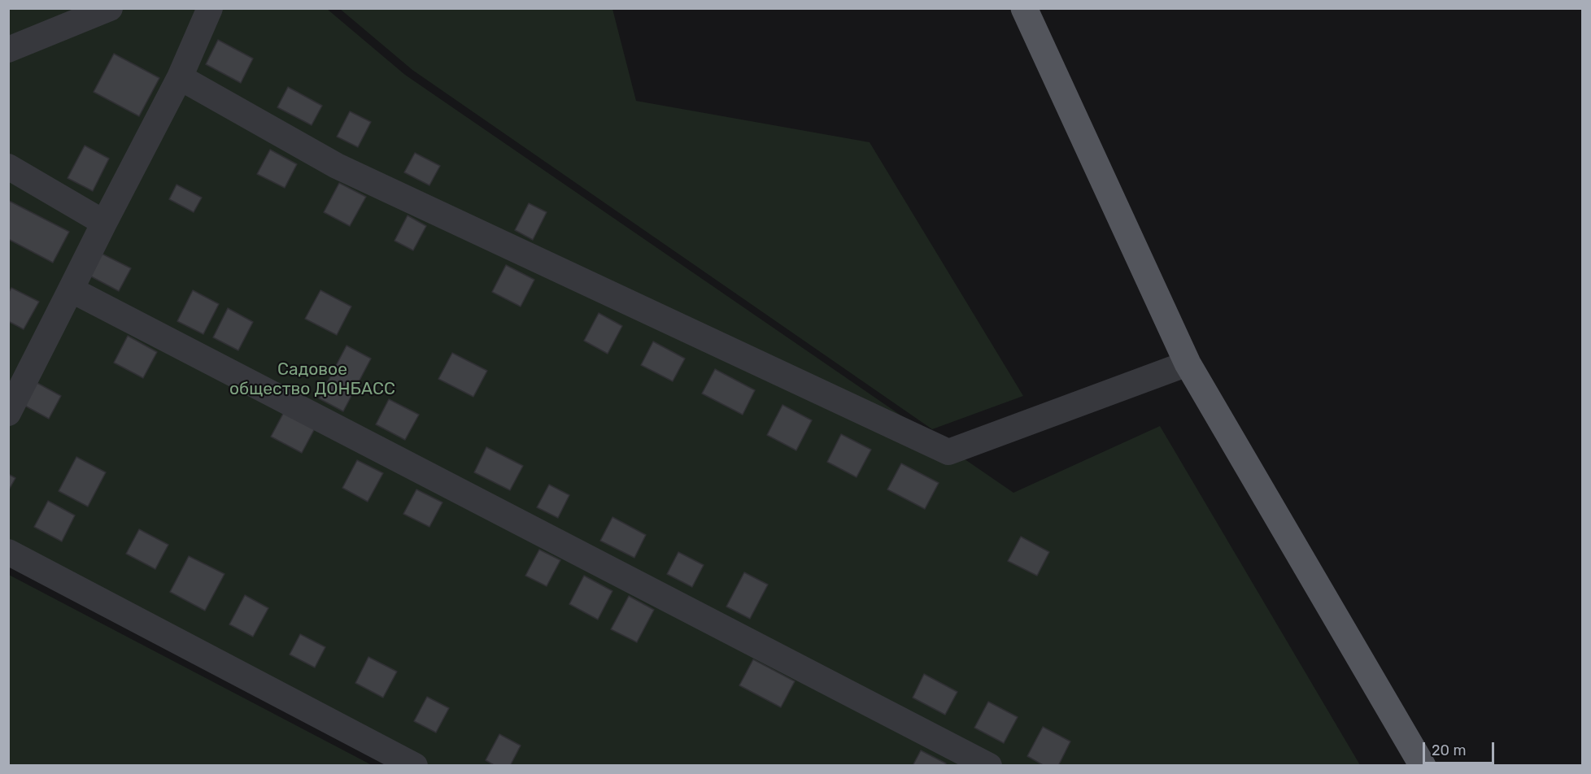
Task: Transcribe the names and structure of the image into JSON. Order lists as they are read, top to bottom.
{
  "parks": ["Садовое общество ДОНБАСС"],
  "scale_bar": "20 m"
}
